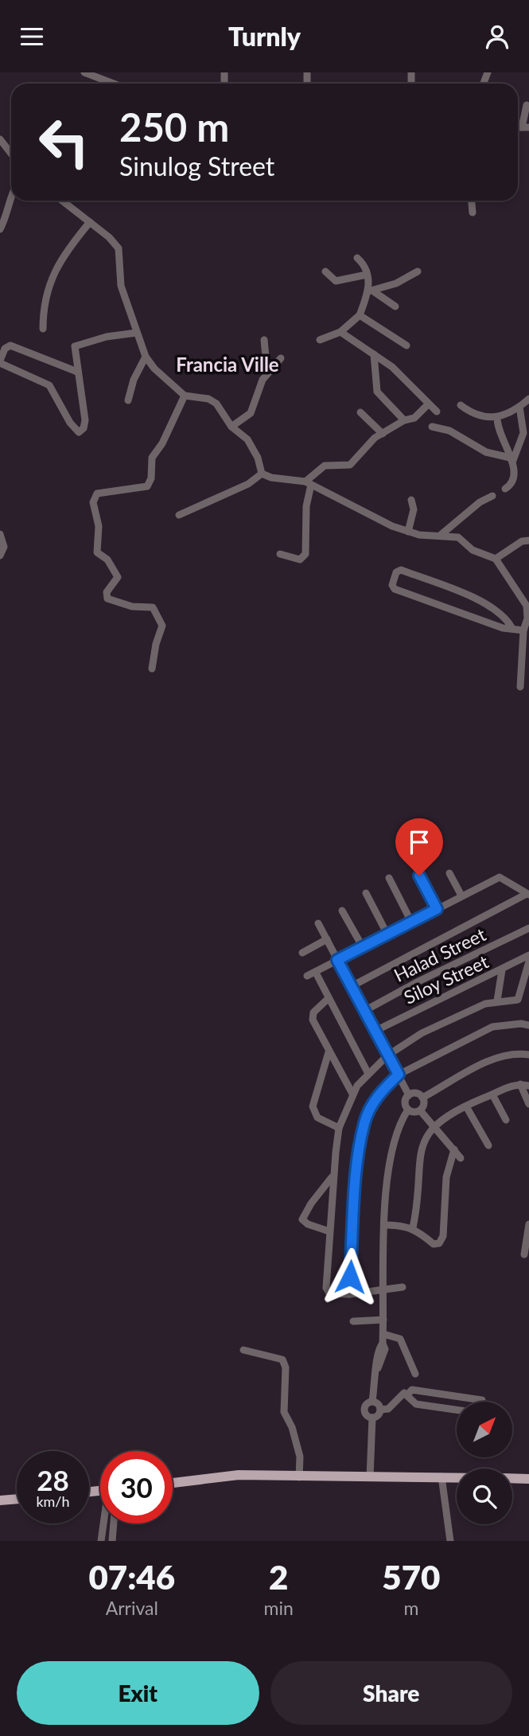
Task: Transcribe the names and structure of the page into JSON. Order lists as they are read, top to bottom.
{
  "streets": {
    "street": ["Halad Street", "Siloy Street"]
  },
  "districts": ["Francia Ville"],
  "north": "top right",
  "page": {
    "header": "Turnly",
    "turn": ["250 m", "Sinulog Street"],
    "speed": "28 km/h",
    "limit": "30",
    "eta": [
      "07:46",
      "Arrival",
      "2",
      "min",
      "570",
      "m"
    ],
    "buttons": ["Exit", "Share"]
  }
}
